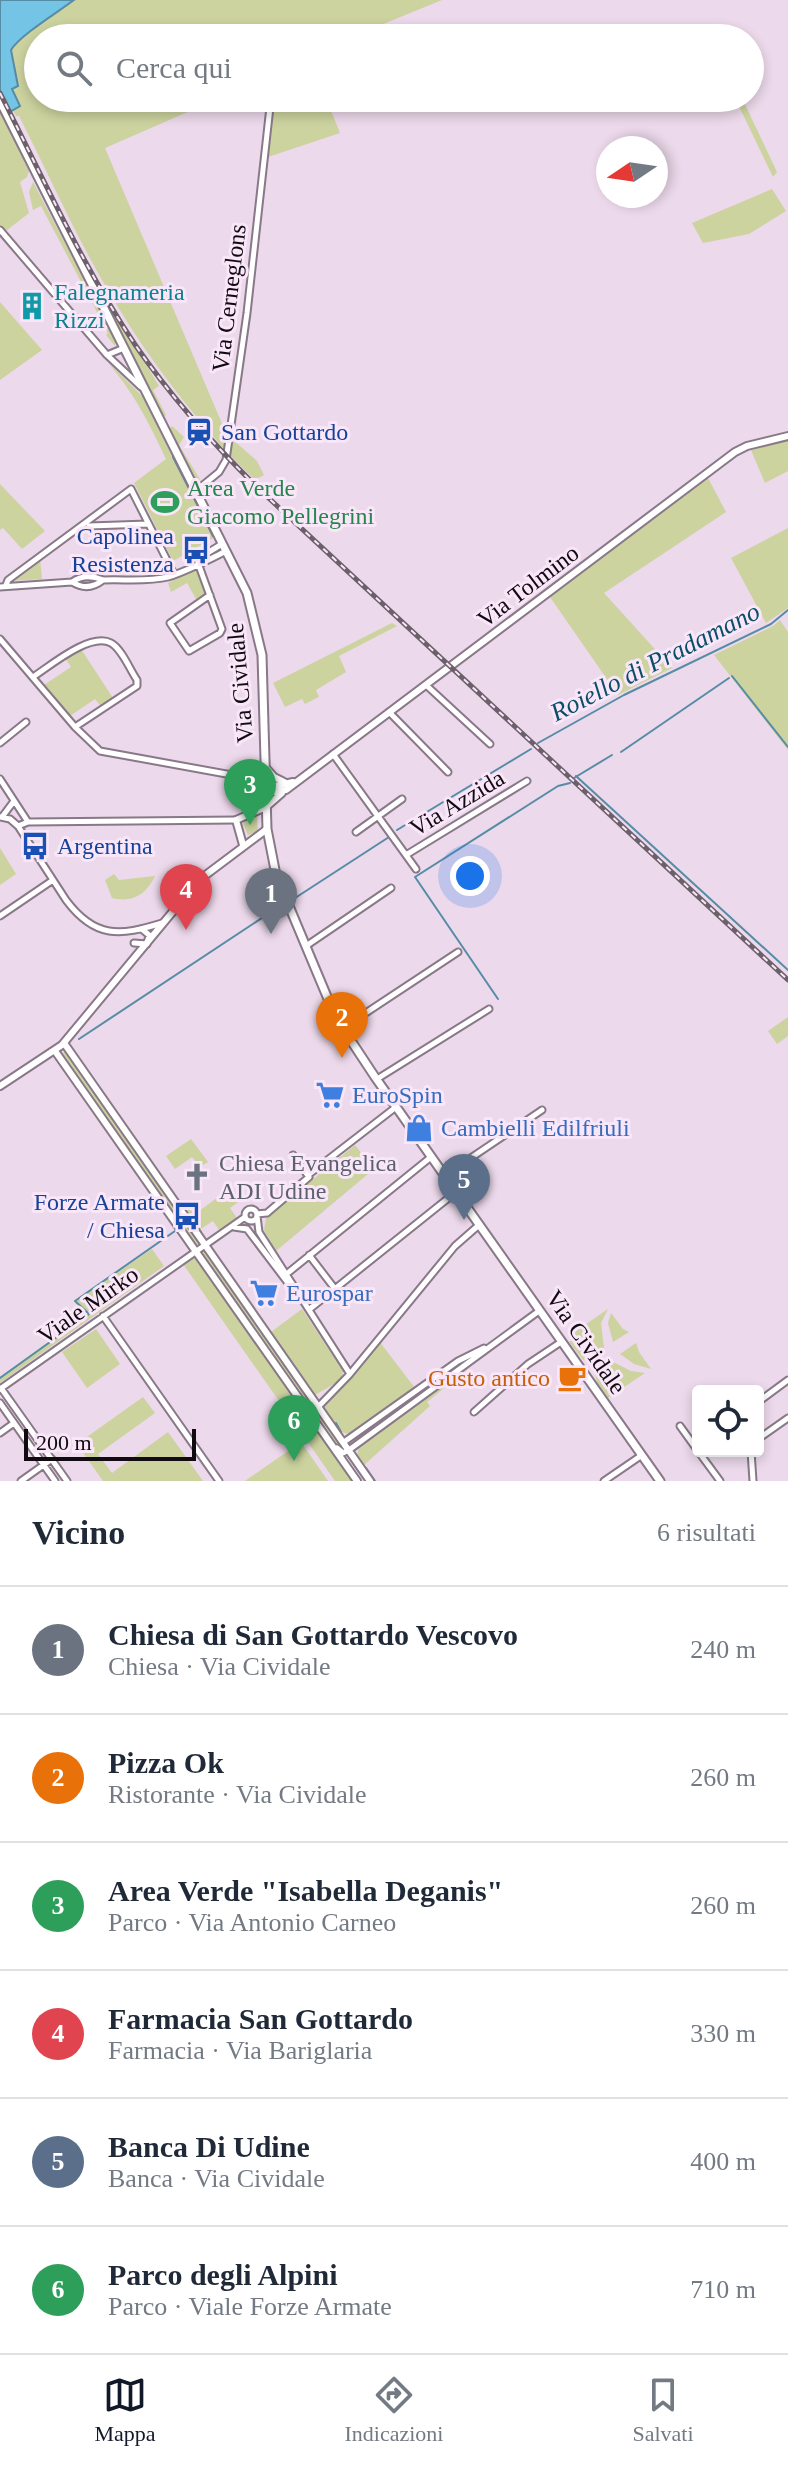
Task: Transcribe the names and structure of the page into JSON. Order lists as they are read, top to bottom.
{
  "streets": {
    "main road": ["Via Cividale"],
    "street": [
      "Via Cerneglons",
      "Via Tolmino",
      "Via Azzida",
      "Viale Mirko"
    ]
  },
  "crossings": [
    ["Via Cerneglons", "Via Cividale"],
    ["Via Tolmino", "Via Cividale"]
  ],
  "water": ["Roiello di Pradamano"],
  "places": {
    "building": ["Falegnameria Rizzi"],
    "station": ["San Gottardo"],
    "sports": ["Area Verde Giacomo Pellegrini"],
    "bus stop": ["Capolinea Resistenza", "Argentina", "Forze Armate / Chiesa"],
    "supermarket": ["EuroSpin", "Eurospar"],
    "shop": ["Cambielli Edilfriuli"],
    "church": ["Chiesa Evangelica ADI Udine"],
    "cafe": ["Gusto antico"]
  },
  "scale_bar": "200 m",
  "north": "left",
  "page": {
    "search": "Cerca qui",
    "pins": [
      "3",
      "4",
      "1",
      "2",
      "5",
      "6"
    ],
    "scale": "200 m",
    "heading": ["Vicino", "6 risultati"],
    "list": [
      {
        "mark": "1",
        "name": "Chiesa di San Gottardo Vescovo",
        "note": "Chiesa · Via Cividale",
        "value": "240 m"
      },
      {
        "mark": "2",
        "name": "Pizza Ok",
        "note": "Ristorante · Via Cividale",
        "value": "260 m"
      },
      {
        "mark": "3",
        "name": "Area Verde \"Isabella Deganis\"",
        "note": "Parco · Via Antonio Carneo",
        "value": "260 m"
      },
      {
        "mark": "4",
        "name": "Farmacia San Gottardo",
        "note": "Farmacia · Via Bariglaria",
        "value": "330 m"
      },
      {
        "mark": "5",
        "name": "Banca Di Udine",
        "note": "Banca · Via Cividale",
        "value": "400 m"
      },
      {
        "mark": "6",
        "name": "Parco degli Alpini",
        "note": "Parco · Viale Forze Armate",
        "value": "710 m"
      }
    ],
    "nav": ["Mappa", "Indicazioni", "Salvati"]
  }
}
